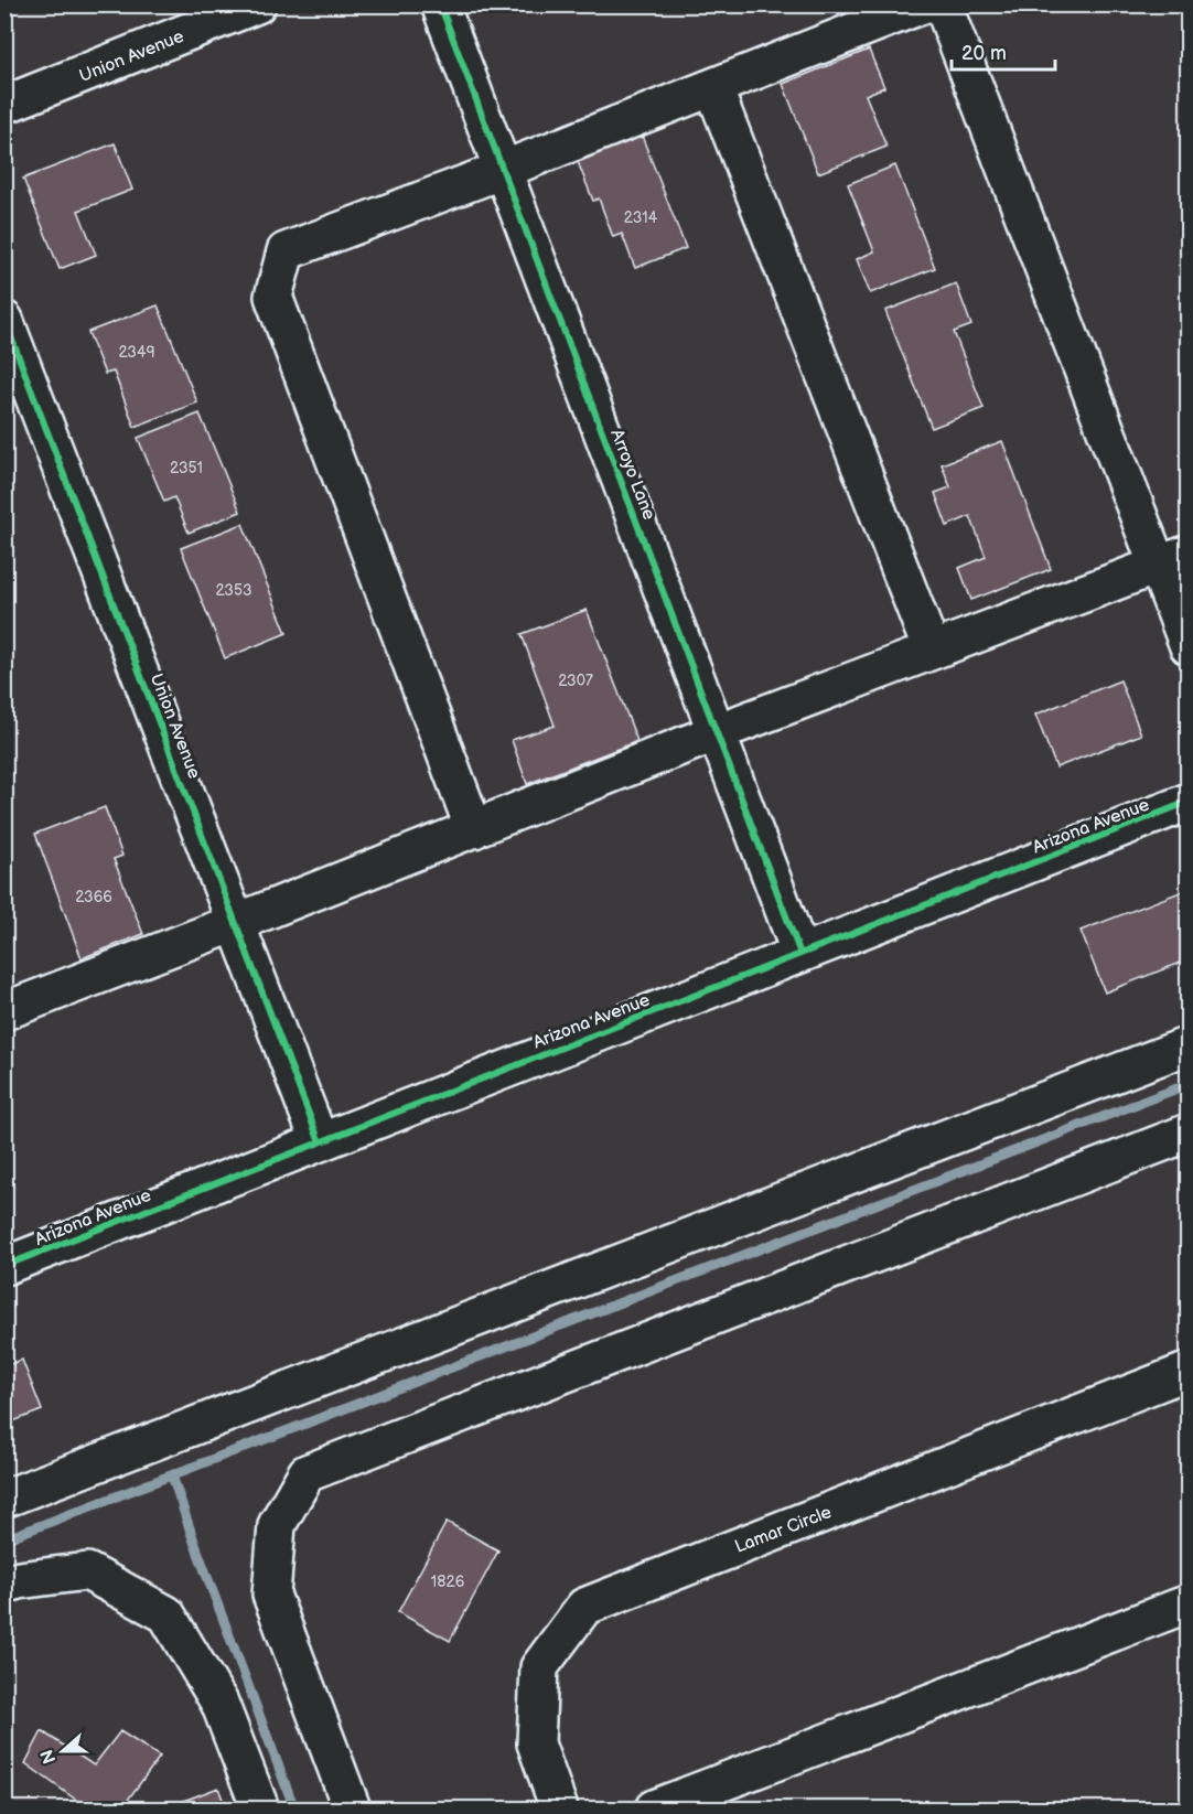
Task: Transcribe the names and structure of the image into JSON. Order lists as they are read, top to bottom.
{
  "streets": {
    "street": [
      "Union Avenue",
      "Arroyo Lane",
      "Arizona Avenue",
      "Lamar Circle"
    ]
  },
  "crossings": [
    ["Union Avenue", "Arizona Avenue"],
    ["Arroyo Lane", "Arizona Avenue"]
  ],
  "house_numbers": [
    "2314",
    "2349",
    "2351",
    "2353",
    "2307",
    "2366",
    "1826"
  ],
  "scale_bar": "20 m",
  "north": "left"
}
